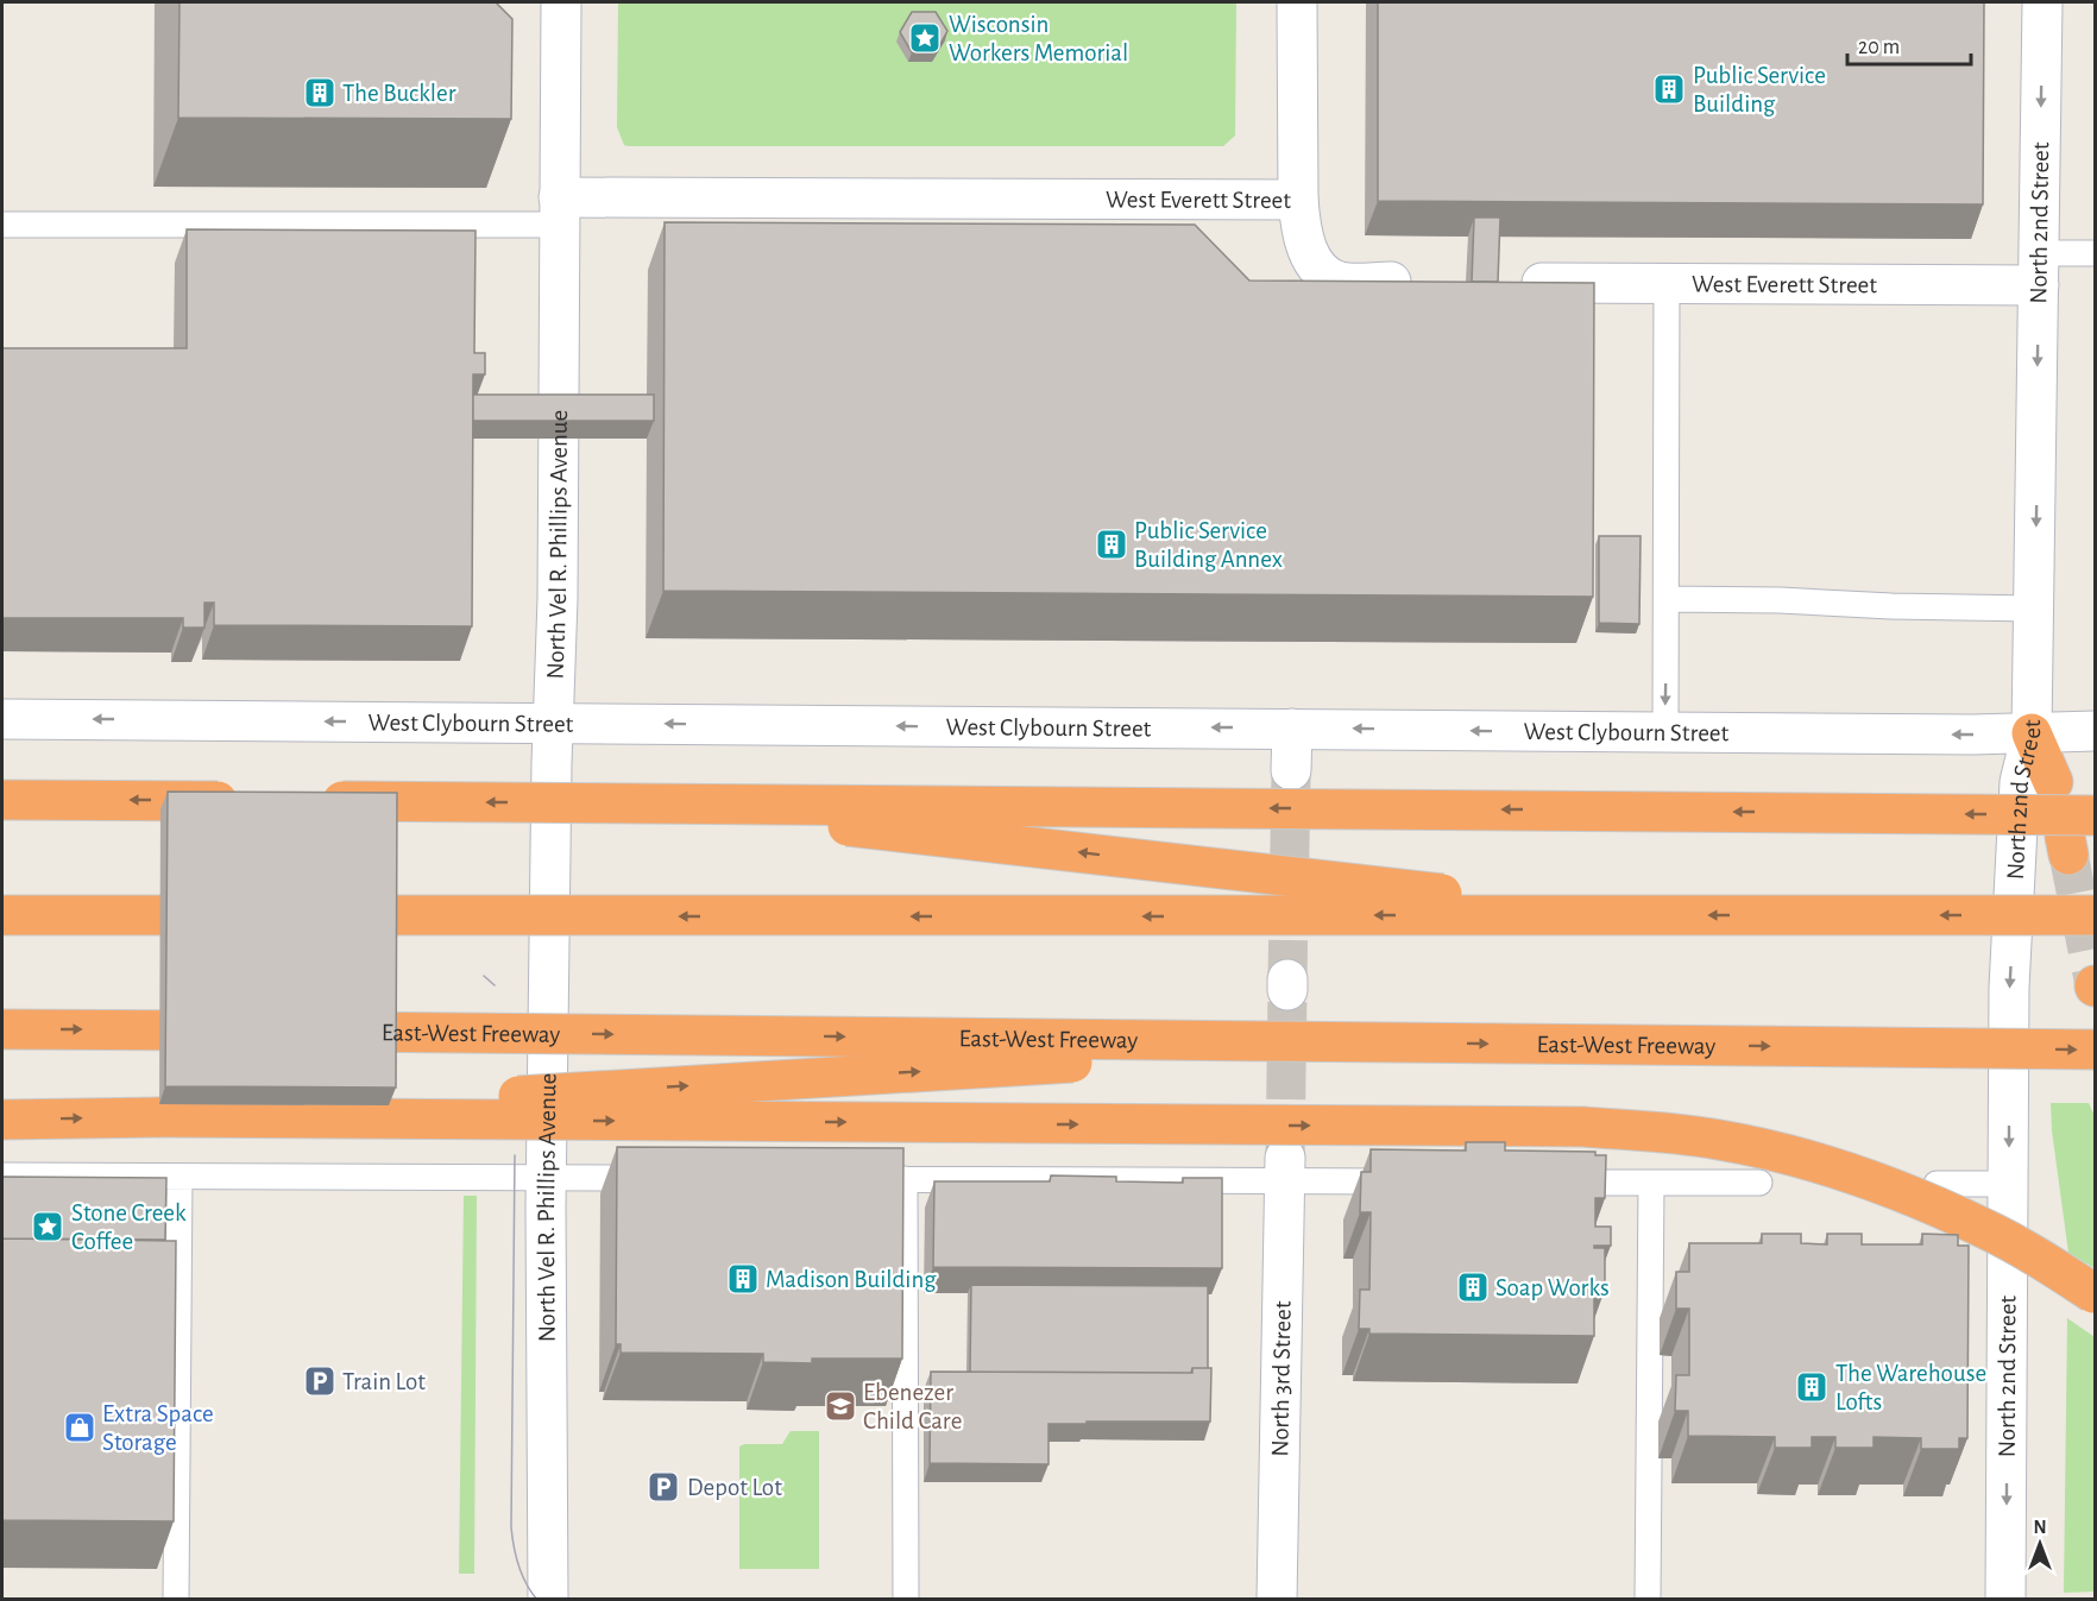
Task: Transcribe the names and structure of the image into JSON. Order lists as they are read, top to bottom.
{
  "streets": {
    "highway": ["East-West Freeway"],
    "street": [
      "West Everett Street",
      "North 2nd Street",
      "North Vel R. Phillips Avenue",
      "West Clybourn Street",
      "North 3rd Street"
    ]
  },
  "crossings": [
    ["West Everett Street", "North 2nd Street"],
    ["West Everett Street", "North Vel R. Phillips Avenue"],
    ["North 2nd Street", "West Clybourn Street"],
    ["North Vel R. Phillips Avenue", "West Clybourn Street"]
  ],
  "one_way": ["North 2nd Street", "West Clybourn Street"],
  "places": {
    "place": ["Wisconsin Workers Memorial", "Stone Creek Coffee"],
    "building": [
      "Public Service Building",
      "The Buckler",
      "Public Service Building Annex",
      "Madison Building",
      "Soap Works",
      "The Warehouse Lofts"
    ],
    "parking": ["Train Lot", "Depot Lot"],
    "school or university": ["Ebenezer Child Care"],
    "shop": ["Extra Space Storage"]
  },
  "scale_bar": "20 m",
  "north": "top"
}
